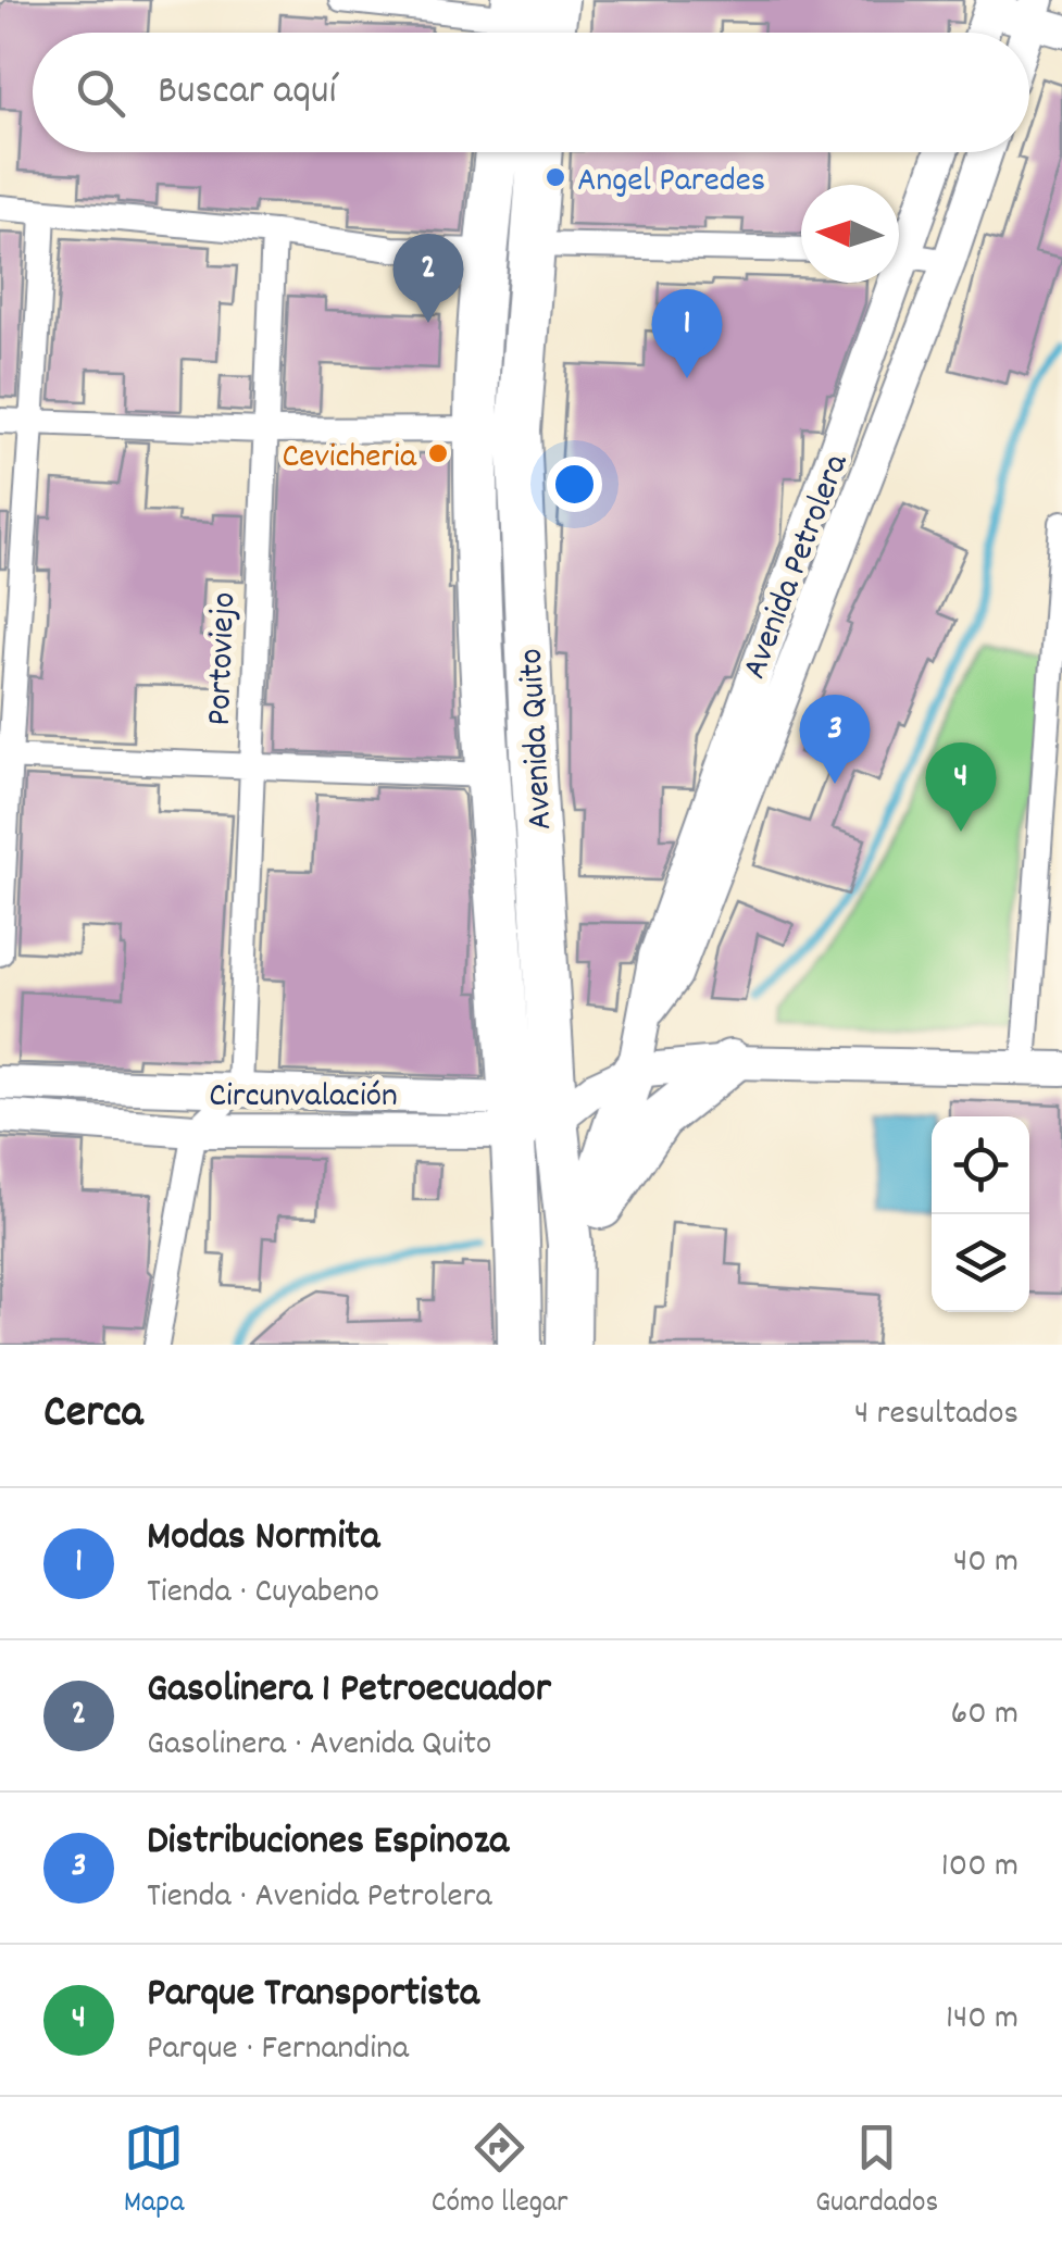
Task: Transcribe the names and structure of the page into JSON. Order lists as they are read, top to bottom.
{
  "streets": {
    "highway": ["Avenida Quito"],
    "main road": ["Avenida Petrolera", "Circunvalación"],
    "street": ["Portoviejo"]
  },
  "crossings": [
    ["Avenida Petrolera", "Circunvalación"],
    ["Portoviejo", "Circunvalación"],
    ["Avenida Quito", "Circunvalación"]
  ],
  "places": ["Angel Paredes", "Cevicheria"],
  "north": "left",
  "page": {
    "search": "Buscar aquí",
    "pins": [
      "2",
      "1",
      "3",
      "4"
    ],
    "heading": ["Cerca", "4 resultados"],
    "list": [
      {
        "mark": "1",
        "name": "Modas Normita",
        "note": "Tienda · Cuyabeno",
        "value": "40 m"
      },
      {
        "mark": "2",
        "name": "Gasolinera 1 Petroecuador",
        "note": "Gasolinera · Avenida Quito",
        "value": "60 m"
      },
      {
        "mark": "3",
        "name": "Distribuciones Espinoza",
        "note": "Tienda · Avenida Petrolera",
        "value": "100 m"
      },
      {
        "mark": "4",
        "name": "Parque Transportista",
        "note": "Parque · Fernandina",
        "value": "140 m"
      }
    ],
    "nav": ["Mapa", "Cómo llegar", "Guardados"]
  }
}
